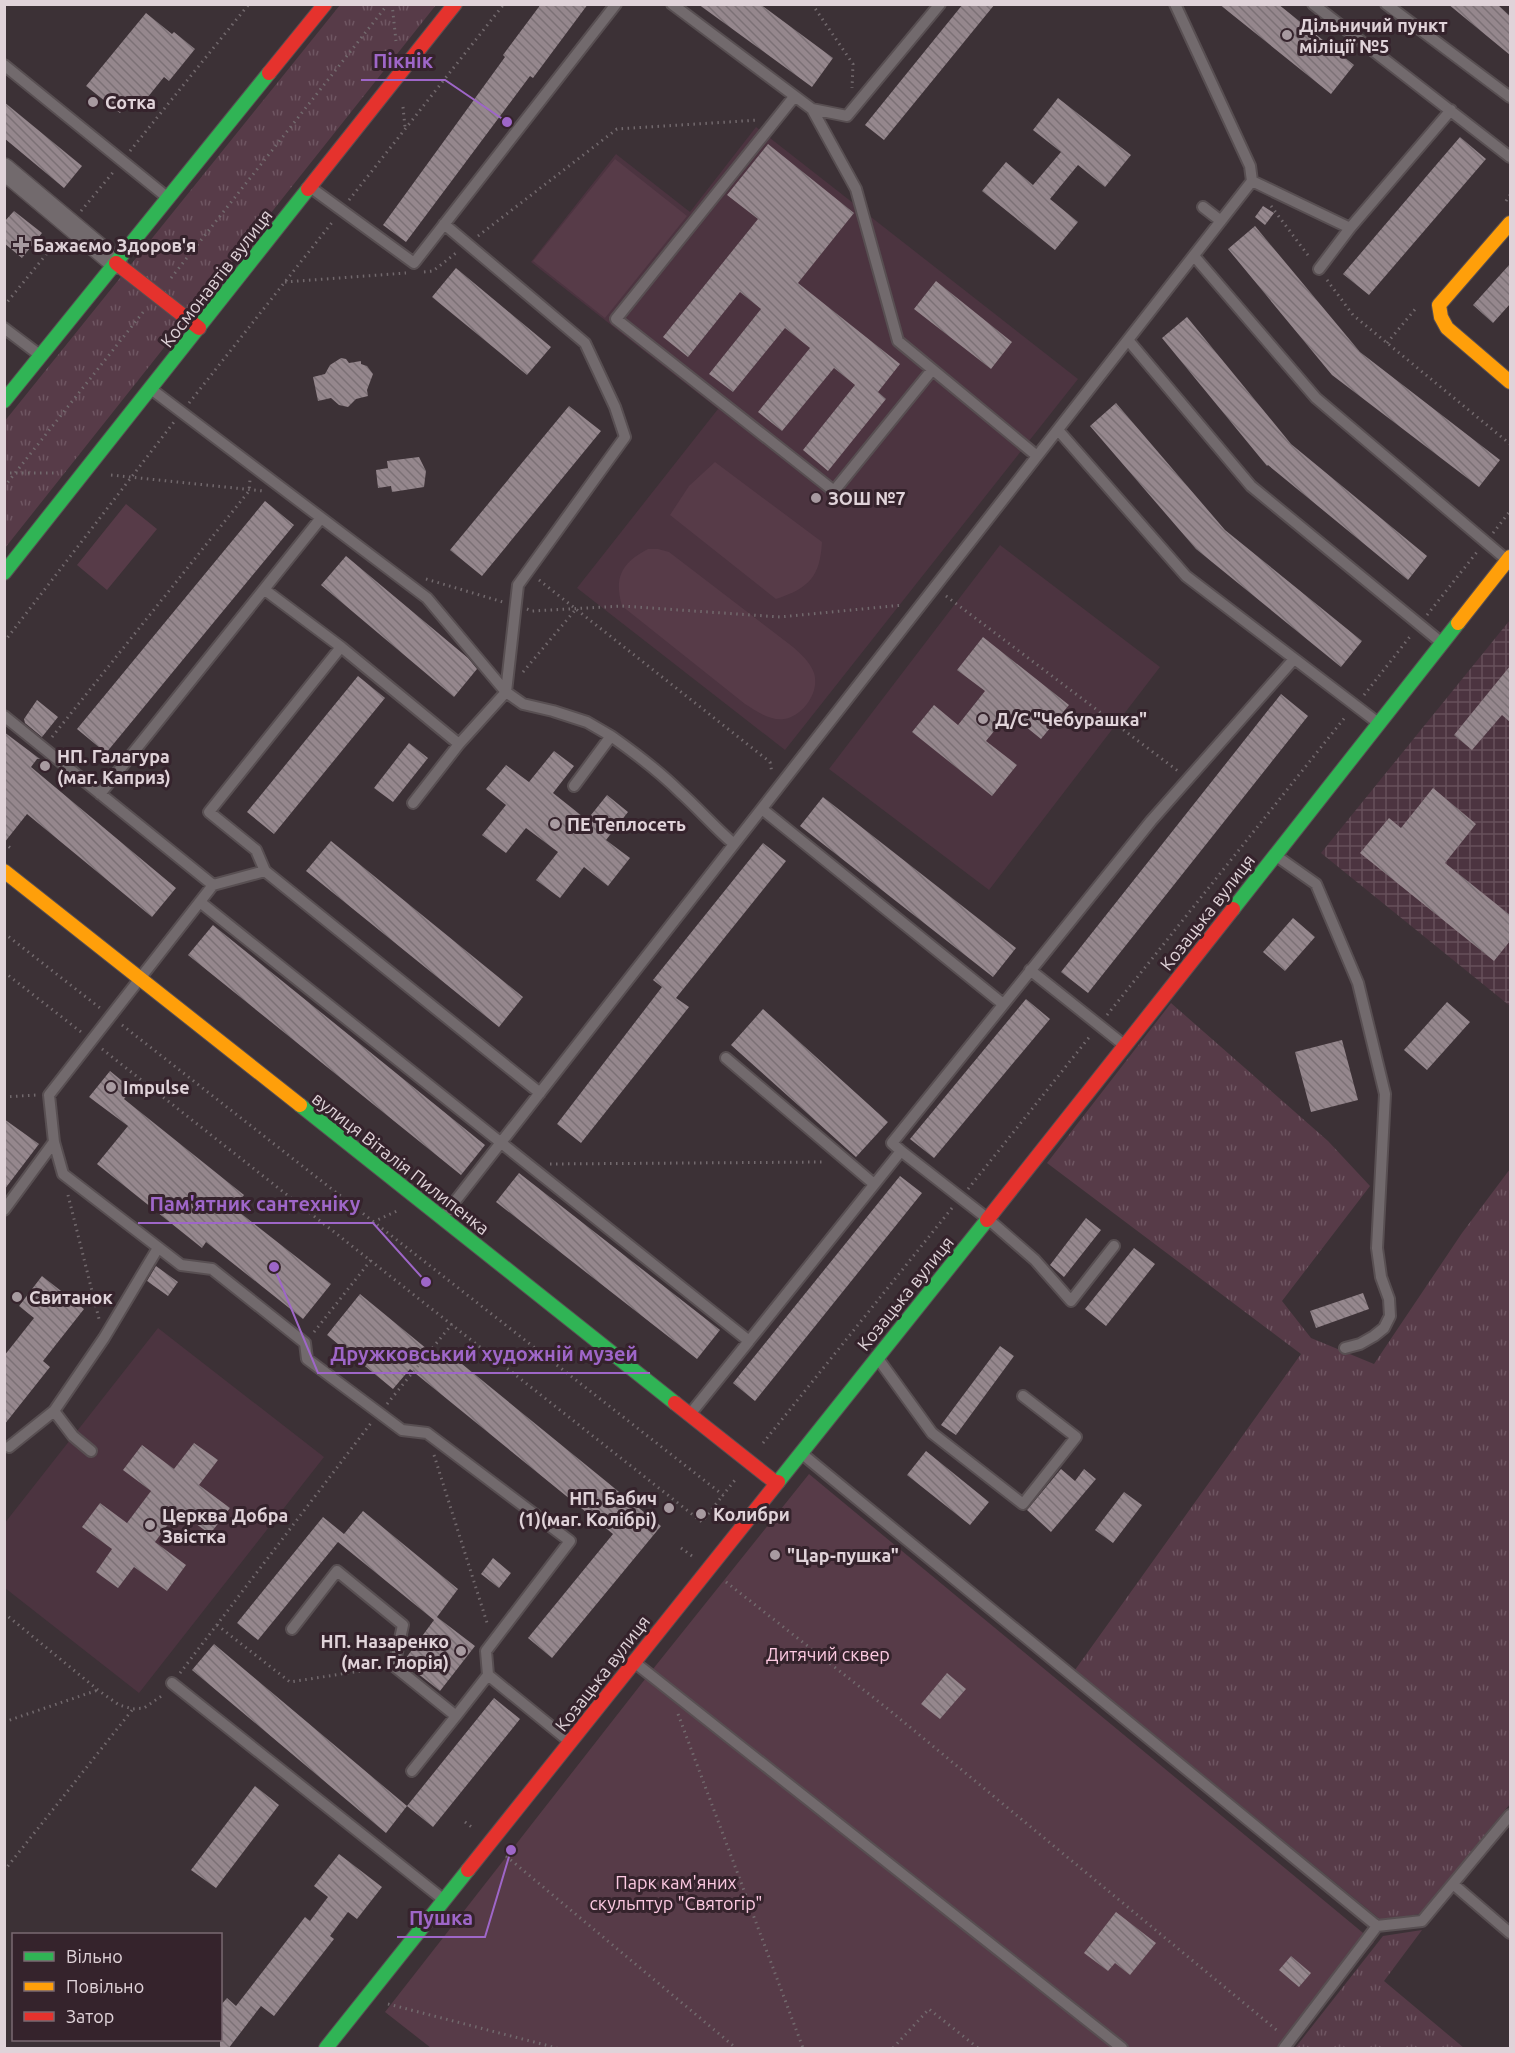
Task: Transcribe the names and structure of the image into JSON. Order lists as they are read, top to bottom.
{
  "streets": {
    "street": ["Космонавтів вулиця", "Козацька вулиця", "вулиця Віталія Пилипенка"]
  },
  "crossings": [
    ["Козацька вулиця", "вулиця Віталія Пилипенка"]
  ],
  "parks": ["Дитячий сквер", "Парк кам'яних скульптур \"Святогір\""],
  "places": {
    "other": [
      "Дільничий пункт міліції №5",
      "Сотка",
      "Пікнік",
      "ЗОШ №7",
      "Д/С \"Чебурашка\"",
      "НП. Галагура (маг. Каприз)",
      "ПЕ Теплосеть",
      "Impulse",
      "Дружковський художній музей",
      "Пам'ятник сантехніку",
      "Свитанок",
      "НП. Бабич (1)(маг. Колібрі)",
      "Колибри",
      "Церква Добра Звістка",
      "\"Цар-пушка\"",
      "НП. Назаренко (маг. Глорія)",
      "Пушка"
    ],
    "health": ["Бажаємо Здоров'я"]
  },
  "legend": ["Вільно", "Повільно", "Затор"]
}
